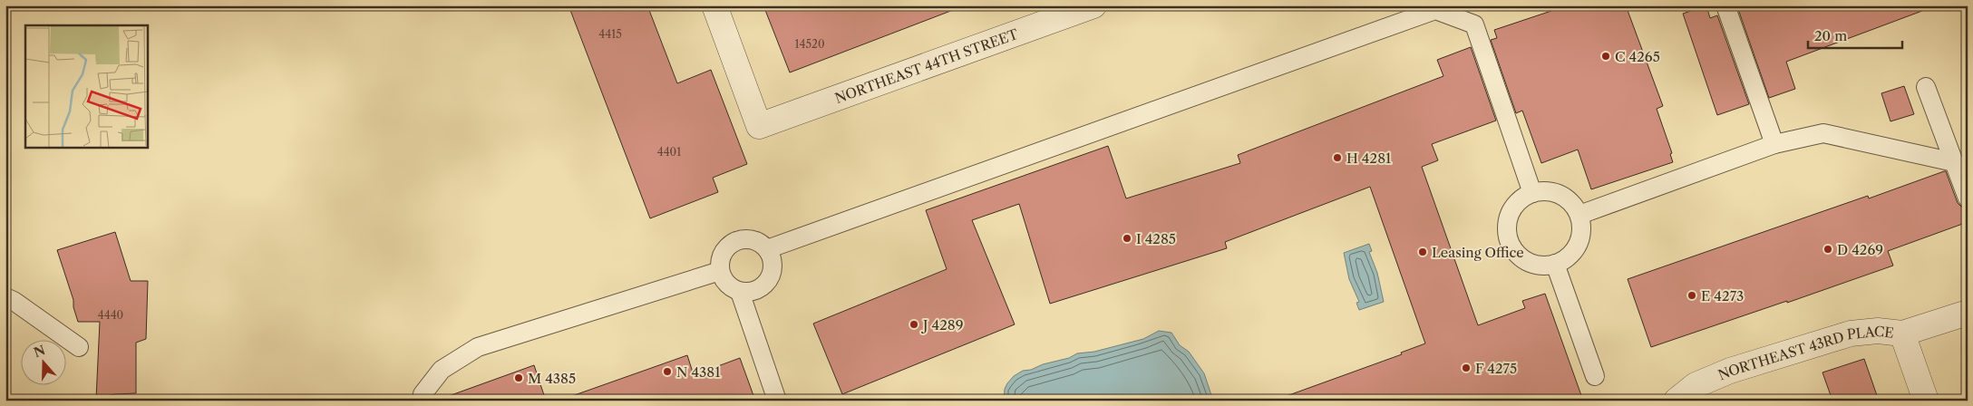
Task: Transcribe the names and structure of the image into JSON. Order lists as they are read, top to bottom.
{
  "streets": {
    "street": ["NORTHEAST 44TH STREET", "NORTHEAST 43RD PLACE"]
  },
  "places": [
    "C 4265",
    "H 4281",
    "I 4285",
    "D 4269",
    "Leasing Office",
    "E 4273",
    "J 4289",
    "F 4275",
    "N 4381",
    "M 4385"
  ],
  "house_numbers": [
    "4415",
    "14520",
    "4401",
    "4440"
  ],
  "scale_bar": "20 m",
  "north": "top"
}
